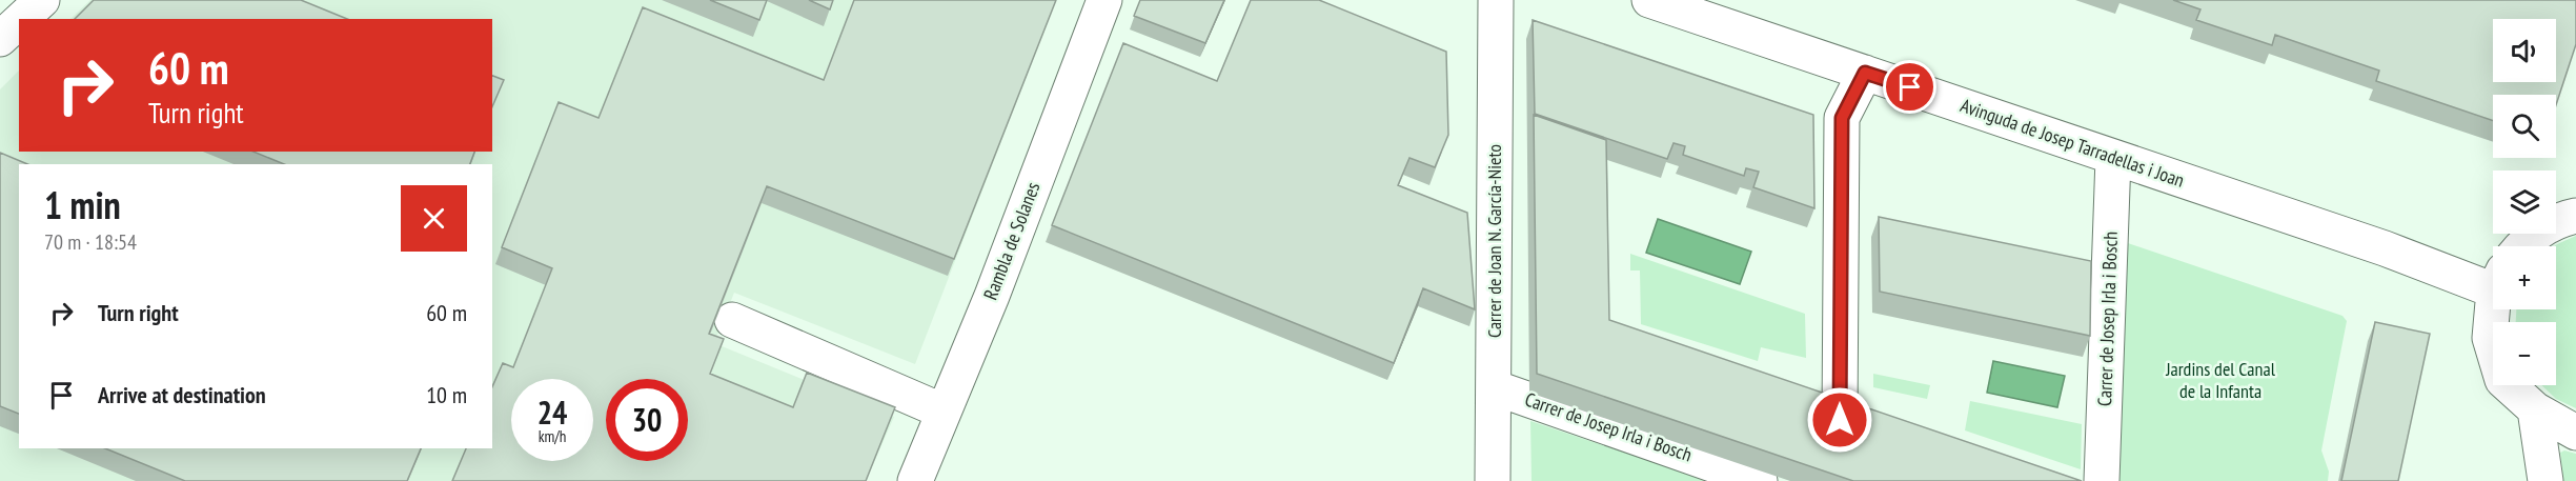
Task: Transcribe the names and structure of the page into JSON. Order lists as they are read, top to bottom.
{
  "streets": {
    "street": [
      "Avinguda de Josep Tarradellas i Joan",
      "Rambla de Solanes",
      "Carrer de Joan N. García-Nieto",
      "Carrer de Josep Irla i Bosch"
    ]
  },
  "crossings": [
    ["Avinguda de Josep Tarradellas i Joan", "Carrer de Josep Irla i Bosch"],
    ["Carrer de Joan N. García-Nieto", "Carrer de Josep Irla i Bosch"]
  ],
  "parks": ["Jardins del Canal de la Infanta"],
  "page": {
    "map_buttons": ["+", "−"],
    "turn": ["60 m", "Turn right"],
    "heading": ["1 min", "70 m · 18:54"],
    "list": [
      {
        "name": "Turn right",
        "value": "60 m"
      },
      {
        "name": "Arrive at destination",
        "value": "10 m"
      }
    ],
    "speed": "24 km/h",
    "limit": "30"
  }
}
